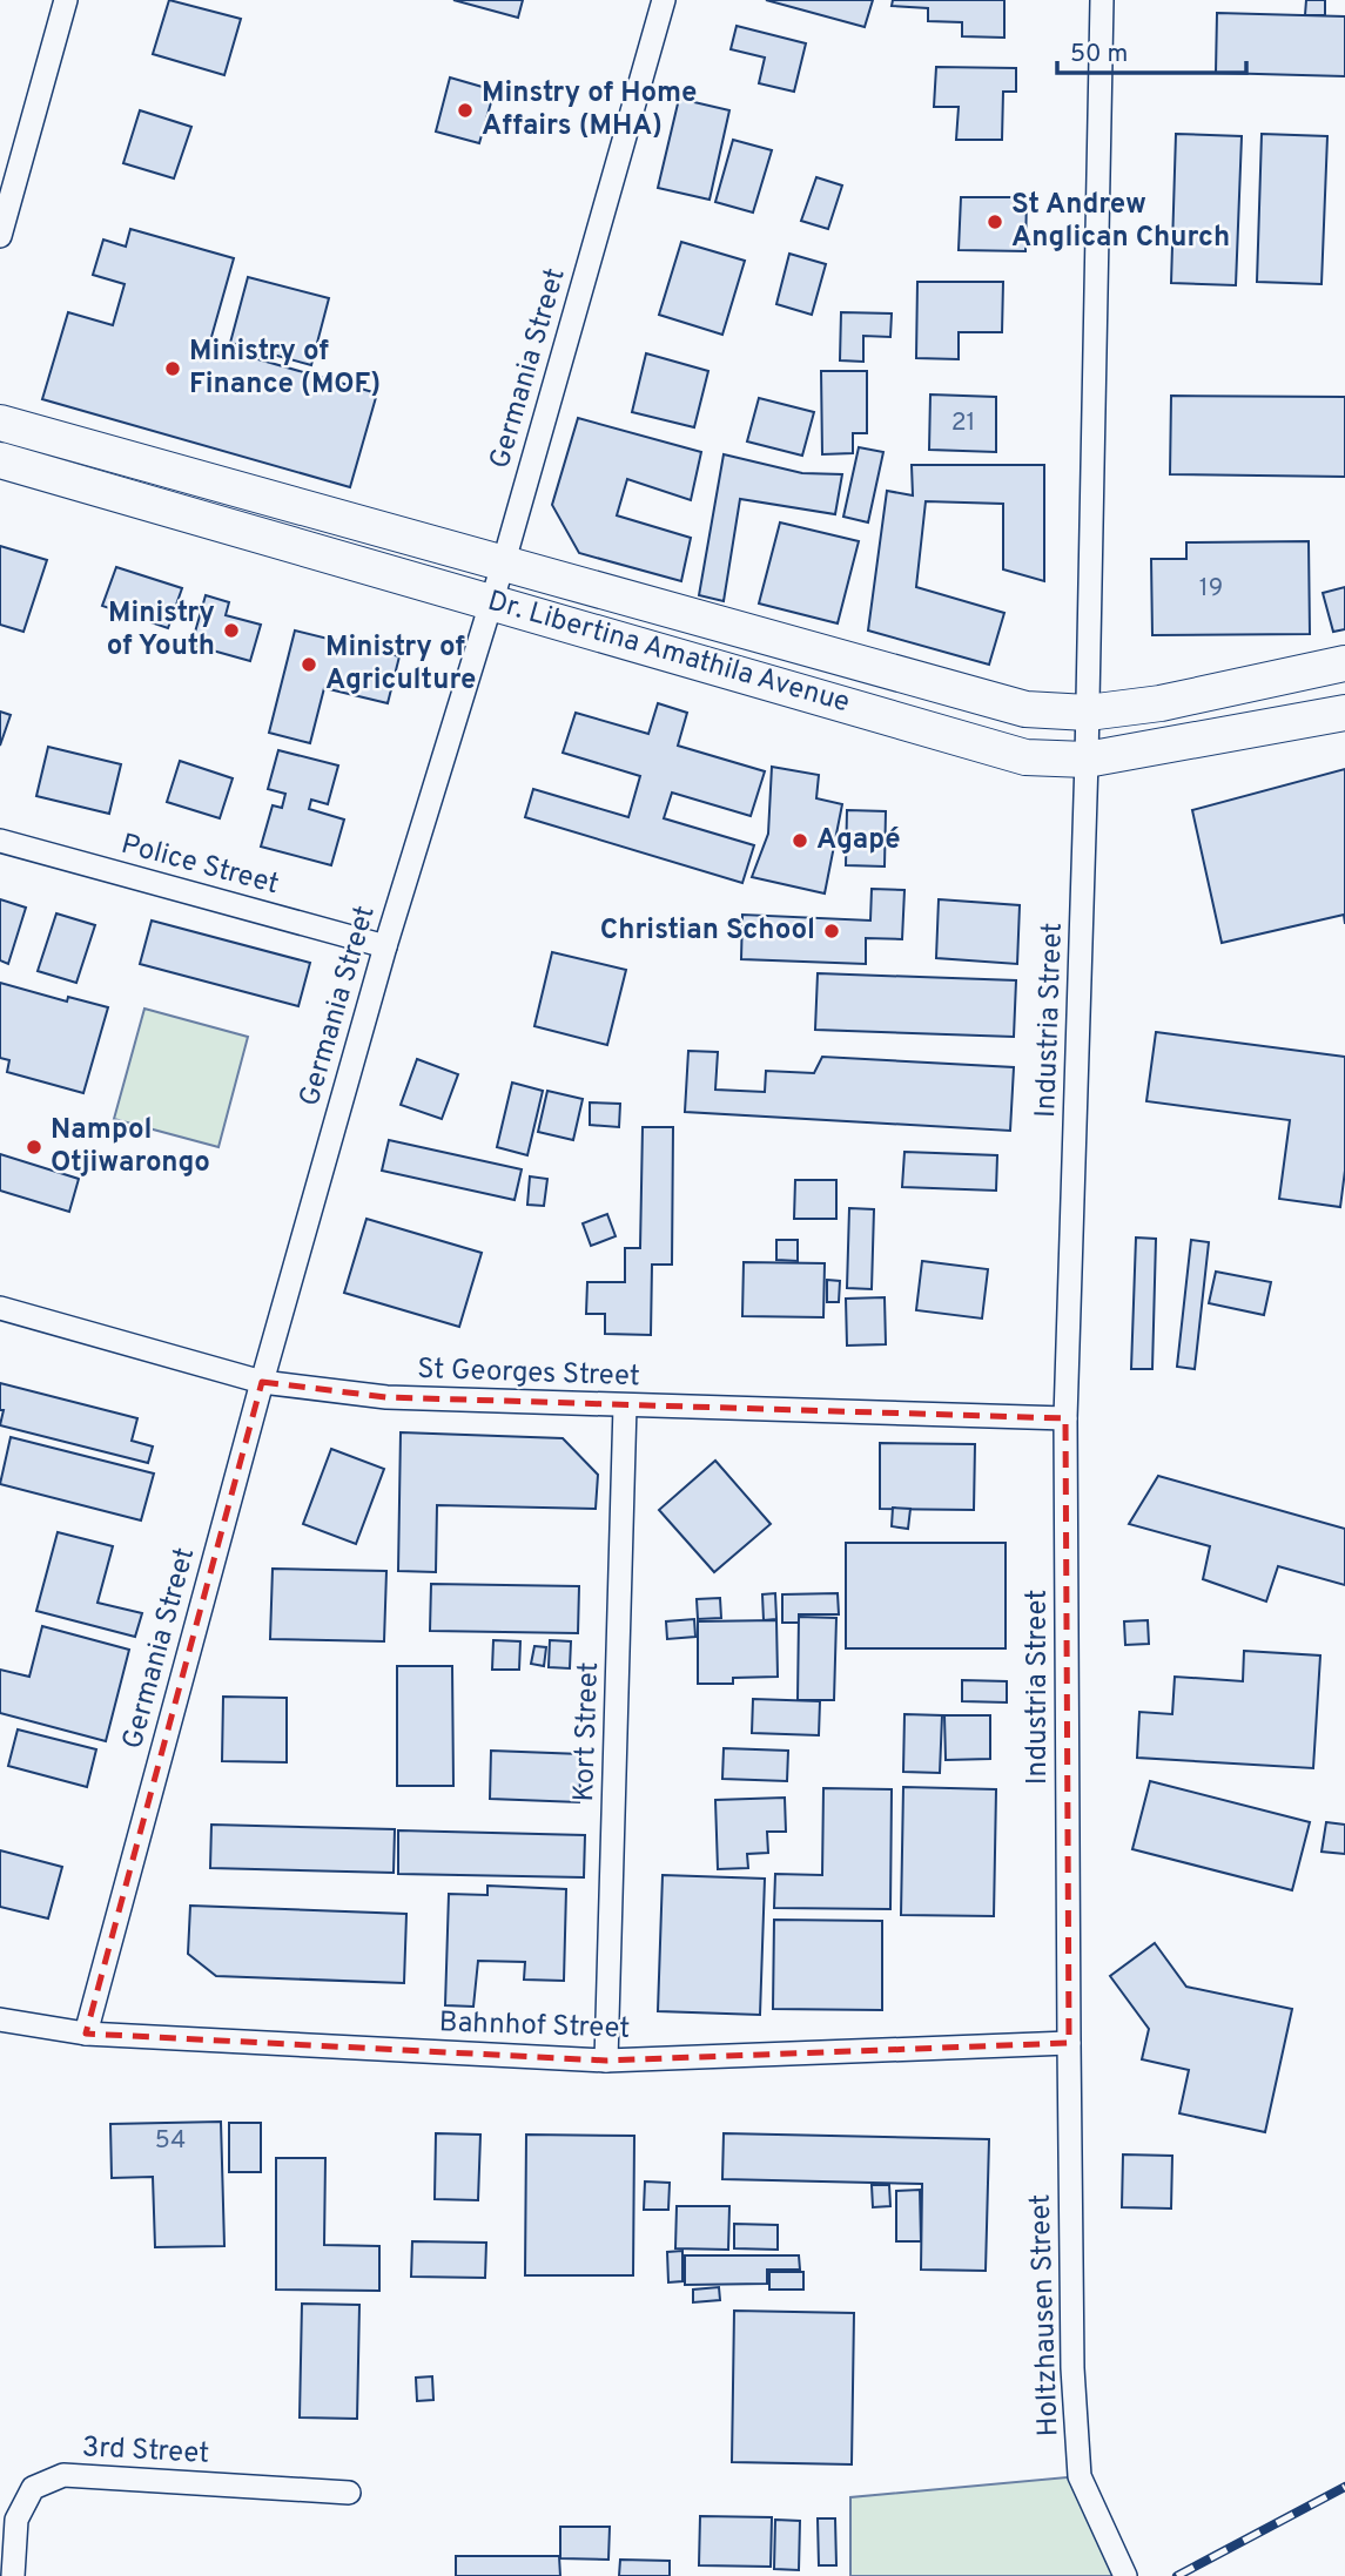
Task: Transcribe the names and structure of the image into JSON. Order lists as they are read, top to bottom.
{
  "streets": {
    "main road": ["Dr. Libertina Amathila Avenue"],
    "street": [
      "Germania Street",
      "Police Street",
      "Industria Street",
      "St Georges Street",
      "Kort Street",
      "Bahnhof Street",
      "Holtzhausen Street",
      "3rd Street"
    ]
  },
  "crossings": [
    ["Germania Street", "Dr. Libertina Amathila Avenue"],
    ["Germania Street", "Police Street"],
    ["Germania Street", "St Georges Street"],
    ["Germania Street", "Bahnhof Street"],
    ["Dr. Libertina Amathila Avenue", "Industria Street"],
    ["Industria Street", "St Georges Street"],
    ["Industria Street", "Bahnhof Street"],
    ["Industria Street", "Holtzhausen Street"],
    ["St Georges Street", "Kort Street"],
    ["Kort Street", "Bahnhof Street"],
    ["Bahnhof Street", "Holtzhausen Street"]
  ],
  "places": [
    "Minstry of Home Affairs (MHA)",
    "St Andrew Anglican Church",
    "Ministry of Finance (MOF)",
    "Ministry of Youth",
    "Ministry of Agriculture",
    "Agapé",
    "Christian School",
    "Nampol Otjiwarongo"
  ],
  "house_numbers": ["21", "19", "54"],
  "scale_bar": "50 m"
}
